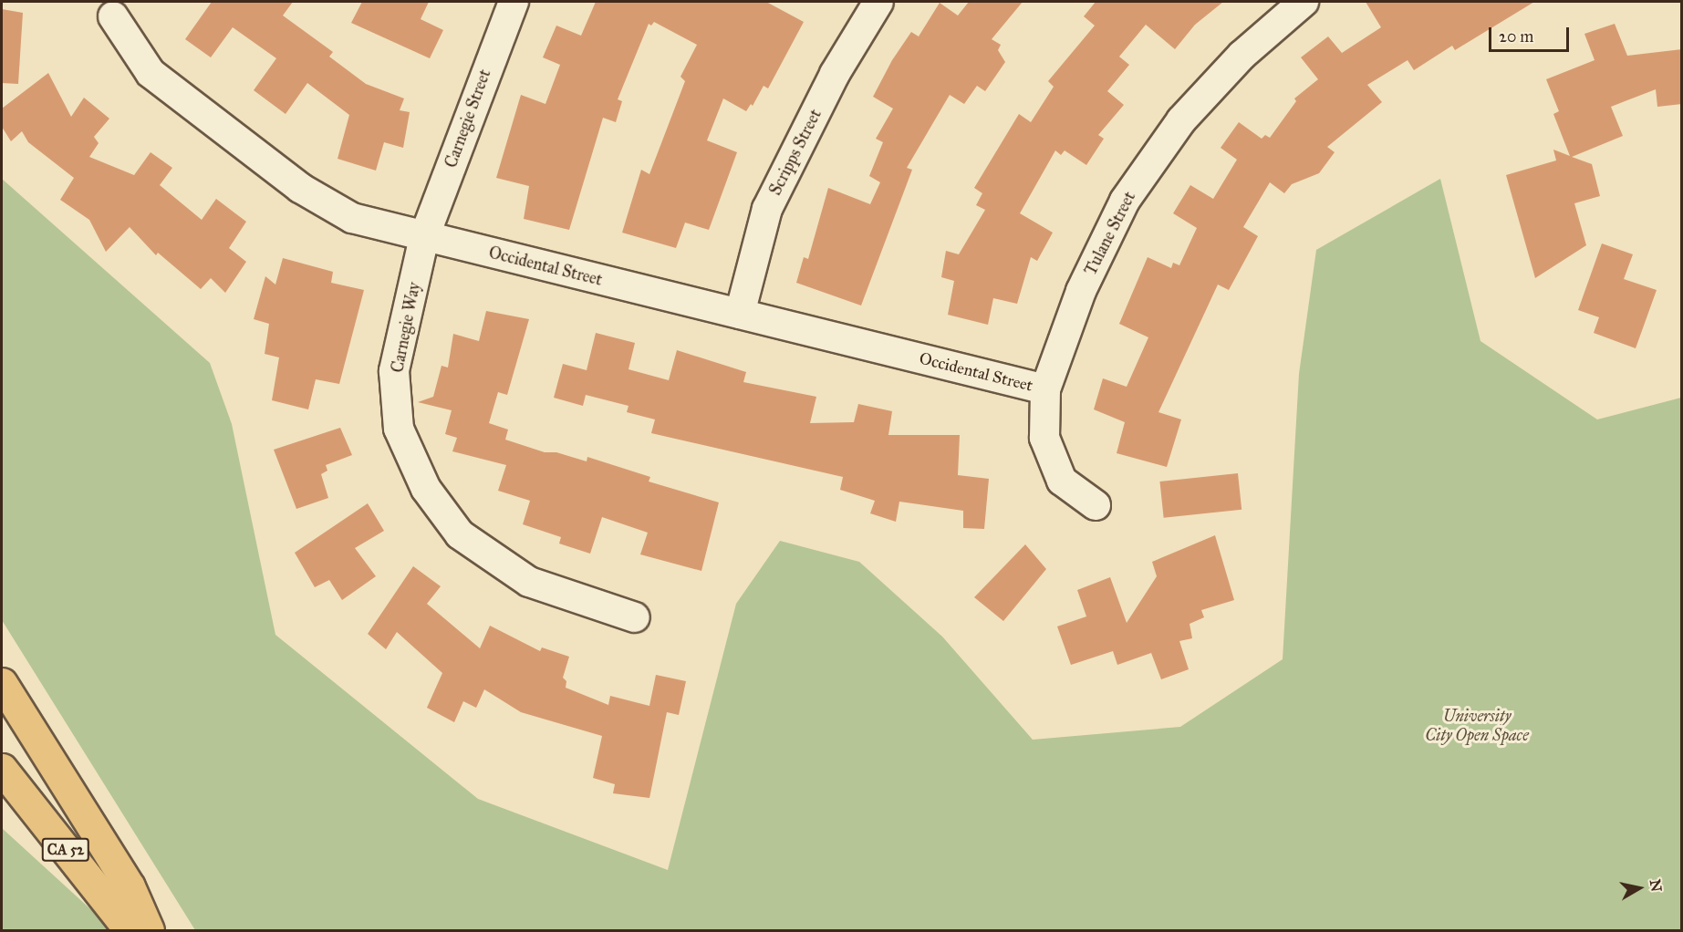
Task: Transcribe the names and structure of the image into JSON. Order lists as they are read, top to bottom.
{
  "streets": {
    "highway": ["CA 52"],
    "street": [
      "Carnegie Street",
      "Scripps Street",
      "Tulane Street",
      "Occidental Street",
      "Carnegie Way"
    ]
  },
  "crossings": [
    ["Carnegie Street", "Occidental Street"],
    ["Carnegie Street", "Carnegie Way"],
    ["Scripps Street", "Occidental Street"],
    ["Tulane Street", "Occidental Street"],
    ["Occidental Street", "Carnegie Way"]
  ],
  "parks": ["University City Open Space"],
  "scale_bar": "20 m",
  "north": "right"
}
